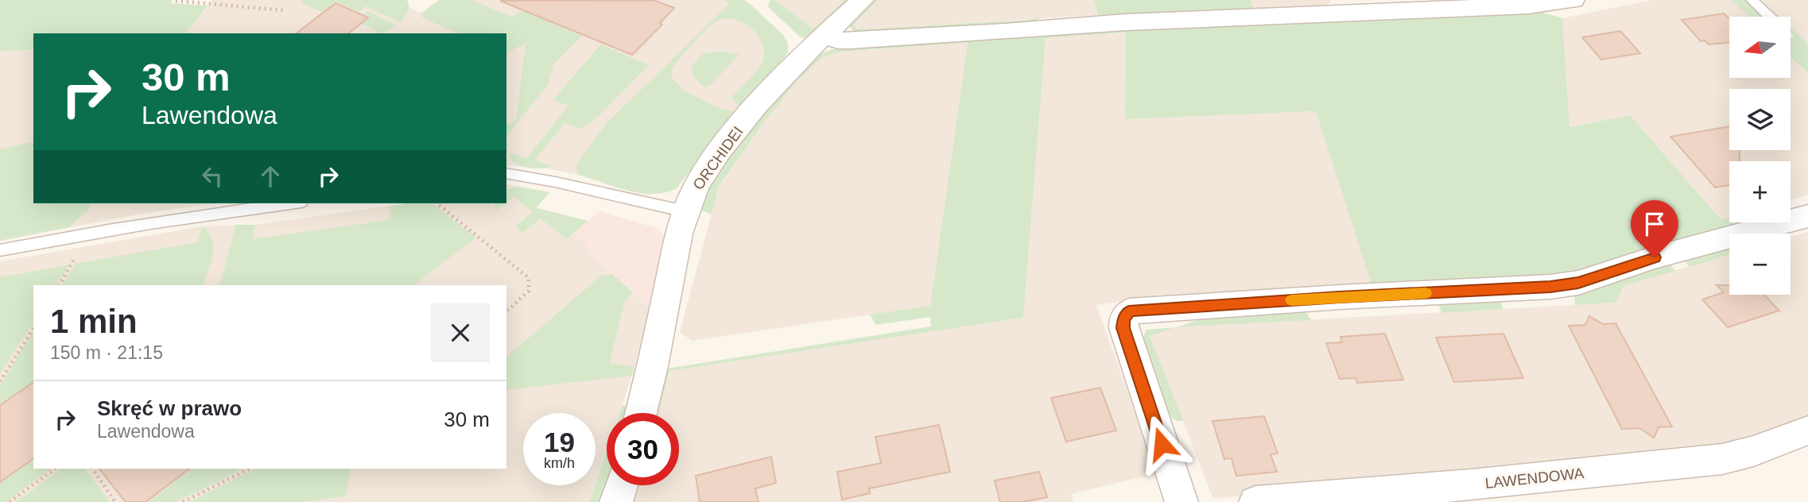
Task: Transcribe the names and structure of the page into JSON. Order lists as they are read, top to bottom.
{
  "streets": {
    "street": ["ORCHIDEI", "LAWENDOWA"]
  },
  "north": "left",
  "page": {
    "map_buttons": ["+", "−"],
    "turn": ["30 m", "Lawendowa"],
    "heading": ["1 min", "150 m · 21:15"],
    "list": [
      {
        "name": "Skręć w prawo",
        "note": "Lawendowa",
        "value": "30 m"
      }
    ],
    "speed": "19 km/h",
    "limit": "30"
  }
}
